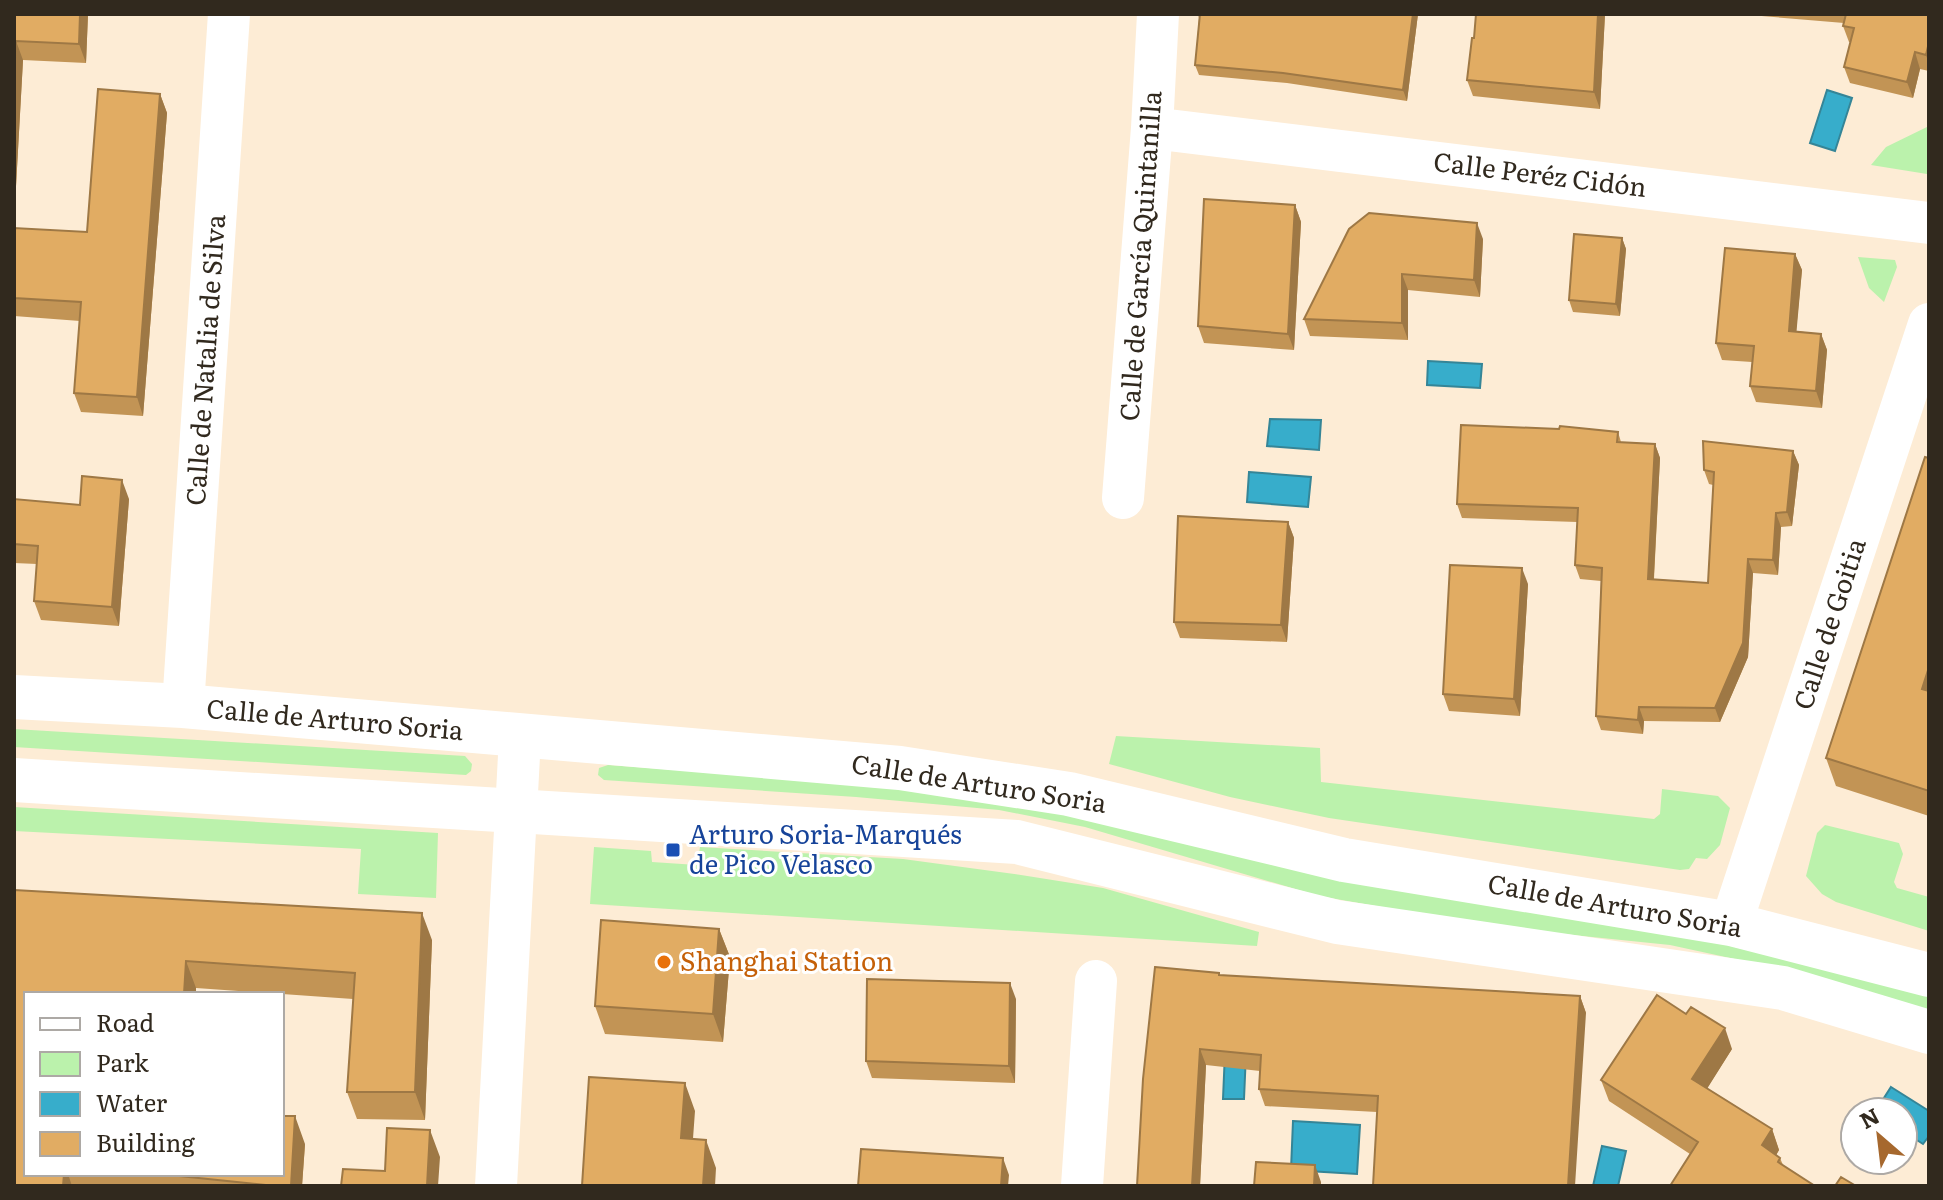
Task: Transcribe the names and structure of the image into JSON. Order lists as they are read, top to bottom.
{
  "streets": {
    "main road": ["Calle de Arturo Soria"],
    "street": [
      "Calle Peréz Cidón",
      "Calle de García Quintanilla",
      "Calle de Natalia de Silva",
      "Calle de Goitia"
    ]
  },
  "crossings": [
    ["Calle Peréz Cidón", "Calle de García Quintanilla"],
    ["Calle de Natalia de Silva", "Calle de Arturo Soria"],
    ["Calle de Goitia", "Calle de Arturo Soria"]
  ],
  "places": {
    "transit": ["Arturo Soria-Marqués de Pico Velasco"],
    "other": ["Shanghai Station"]
  },
  "legend": [
    "Road",
    "Park",
    "Water",
    "Building"
  ],
  "north": "top left"
}
